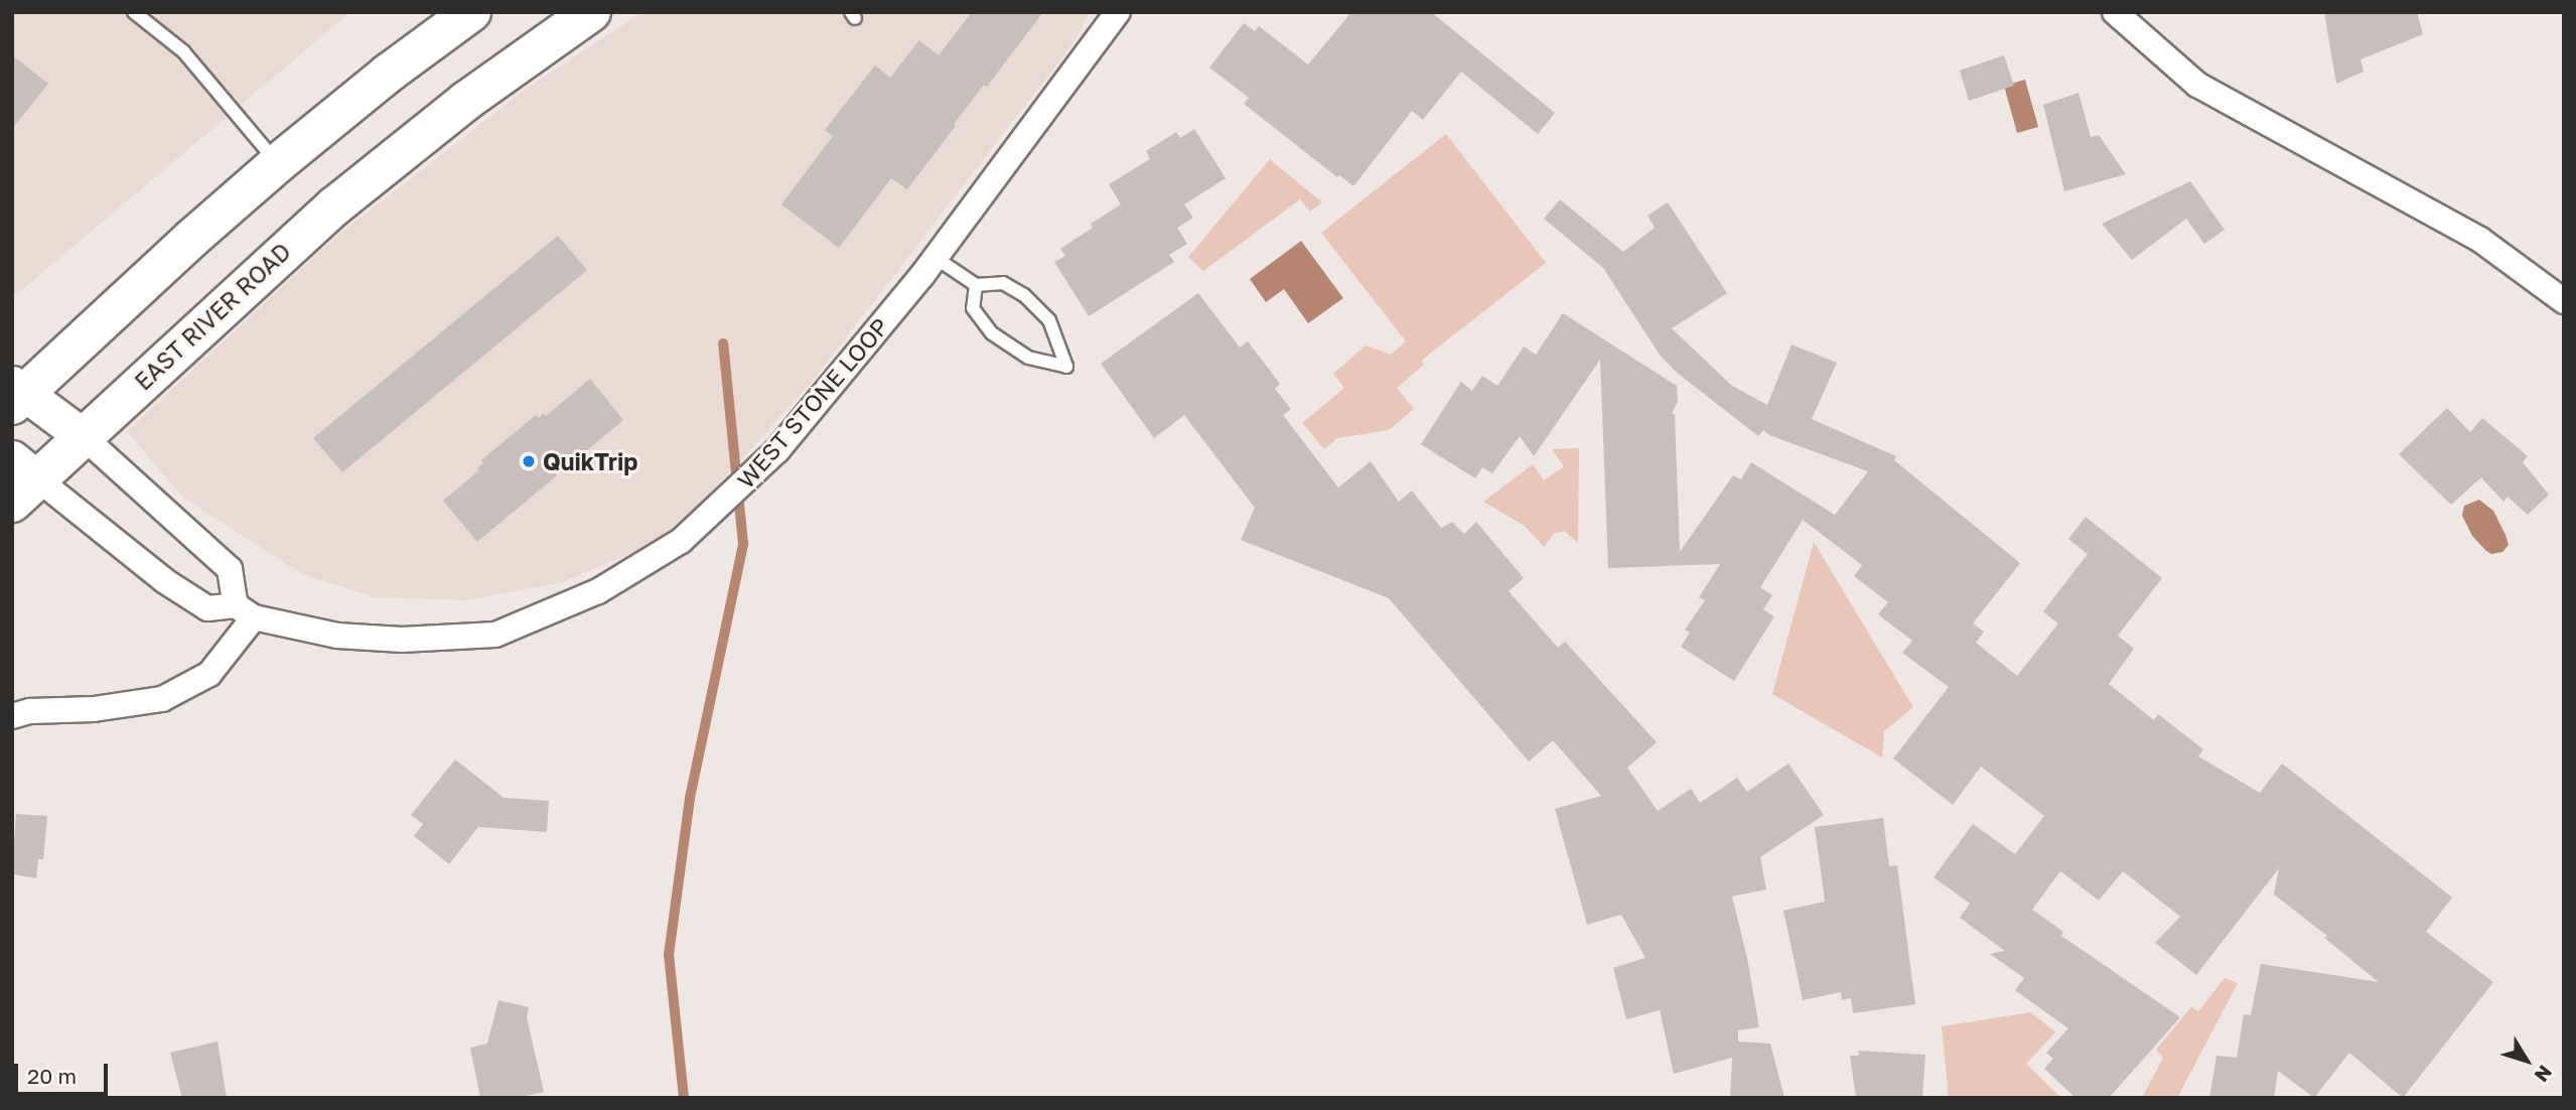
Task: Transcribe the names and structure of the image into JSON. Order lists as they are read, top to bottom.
{
  "streets": {
    "main road": ["EAST RIVER ROAD"],
    "street": ["WEST STONE LOOP"]
  },
  "crossings": [
    ["EAST RIVER ROAD", "WEST STONE LOOP"]
  ],
  "places": ["QuikTrip"],
  "scale_bar": "20 m",
  "north": "bottom right"
}
